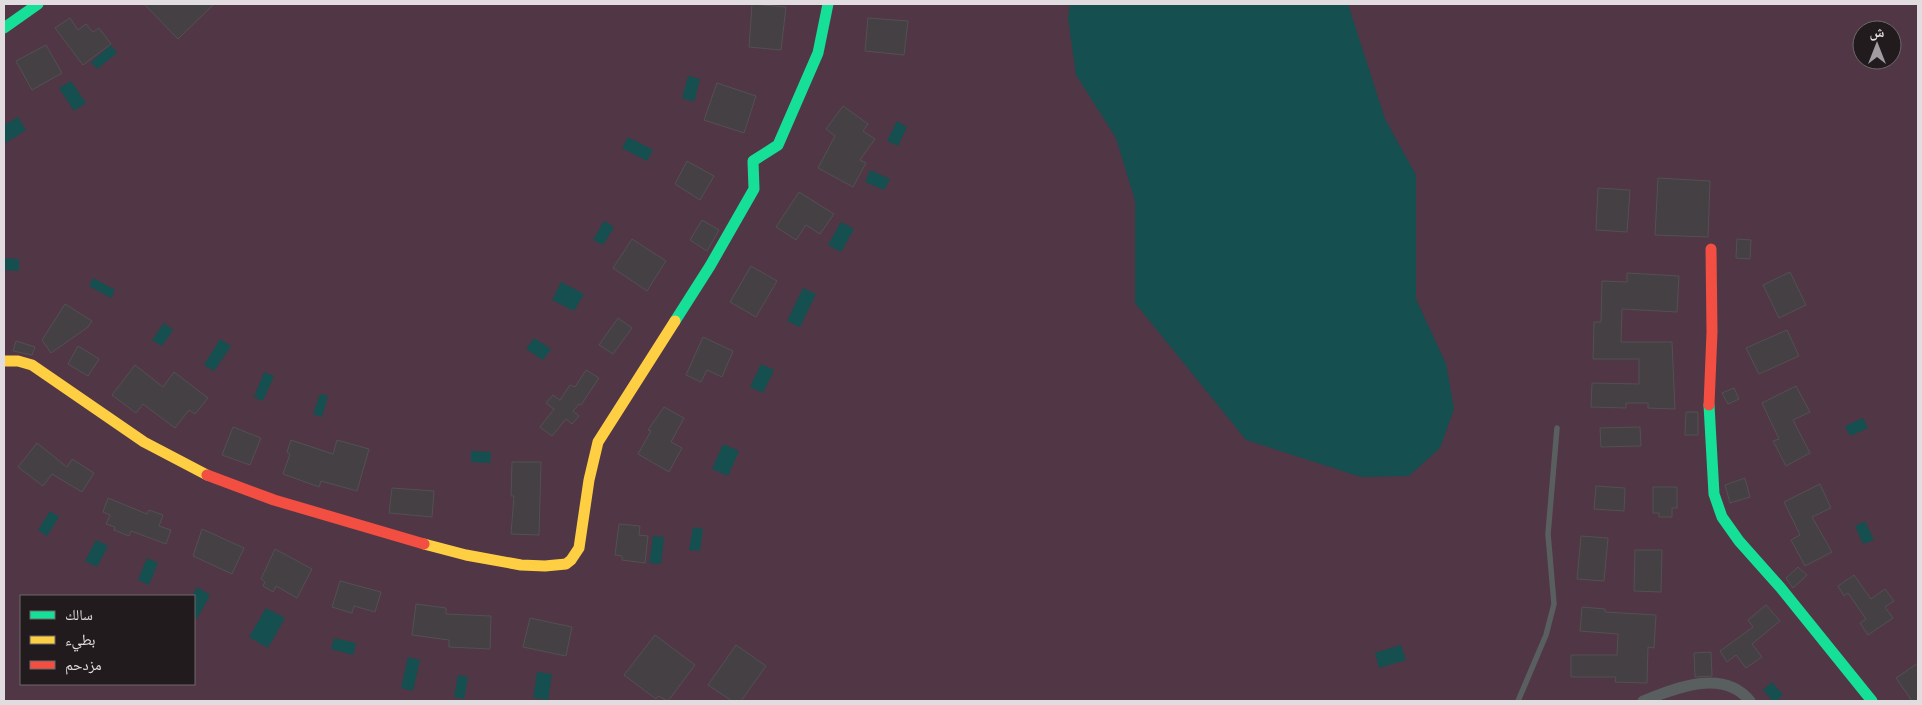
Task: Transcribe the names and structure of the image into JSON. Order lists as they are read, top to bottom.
{
  "legend": ["سالك", "بطيء", "مزدحم"],
  "north": "top"
}
